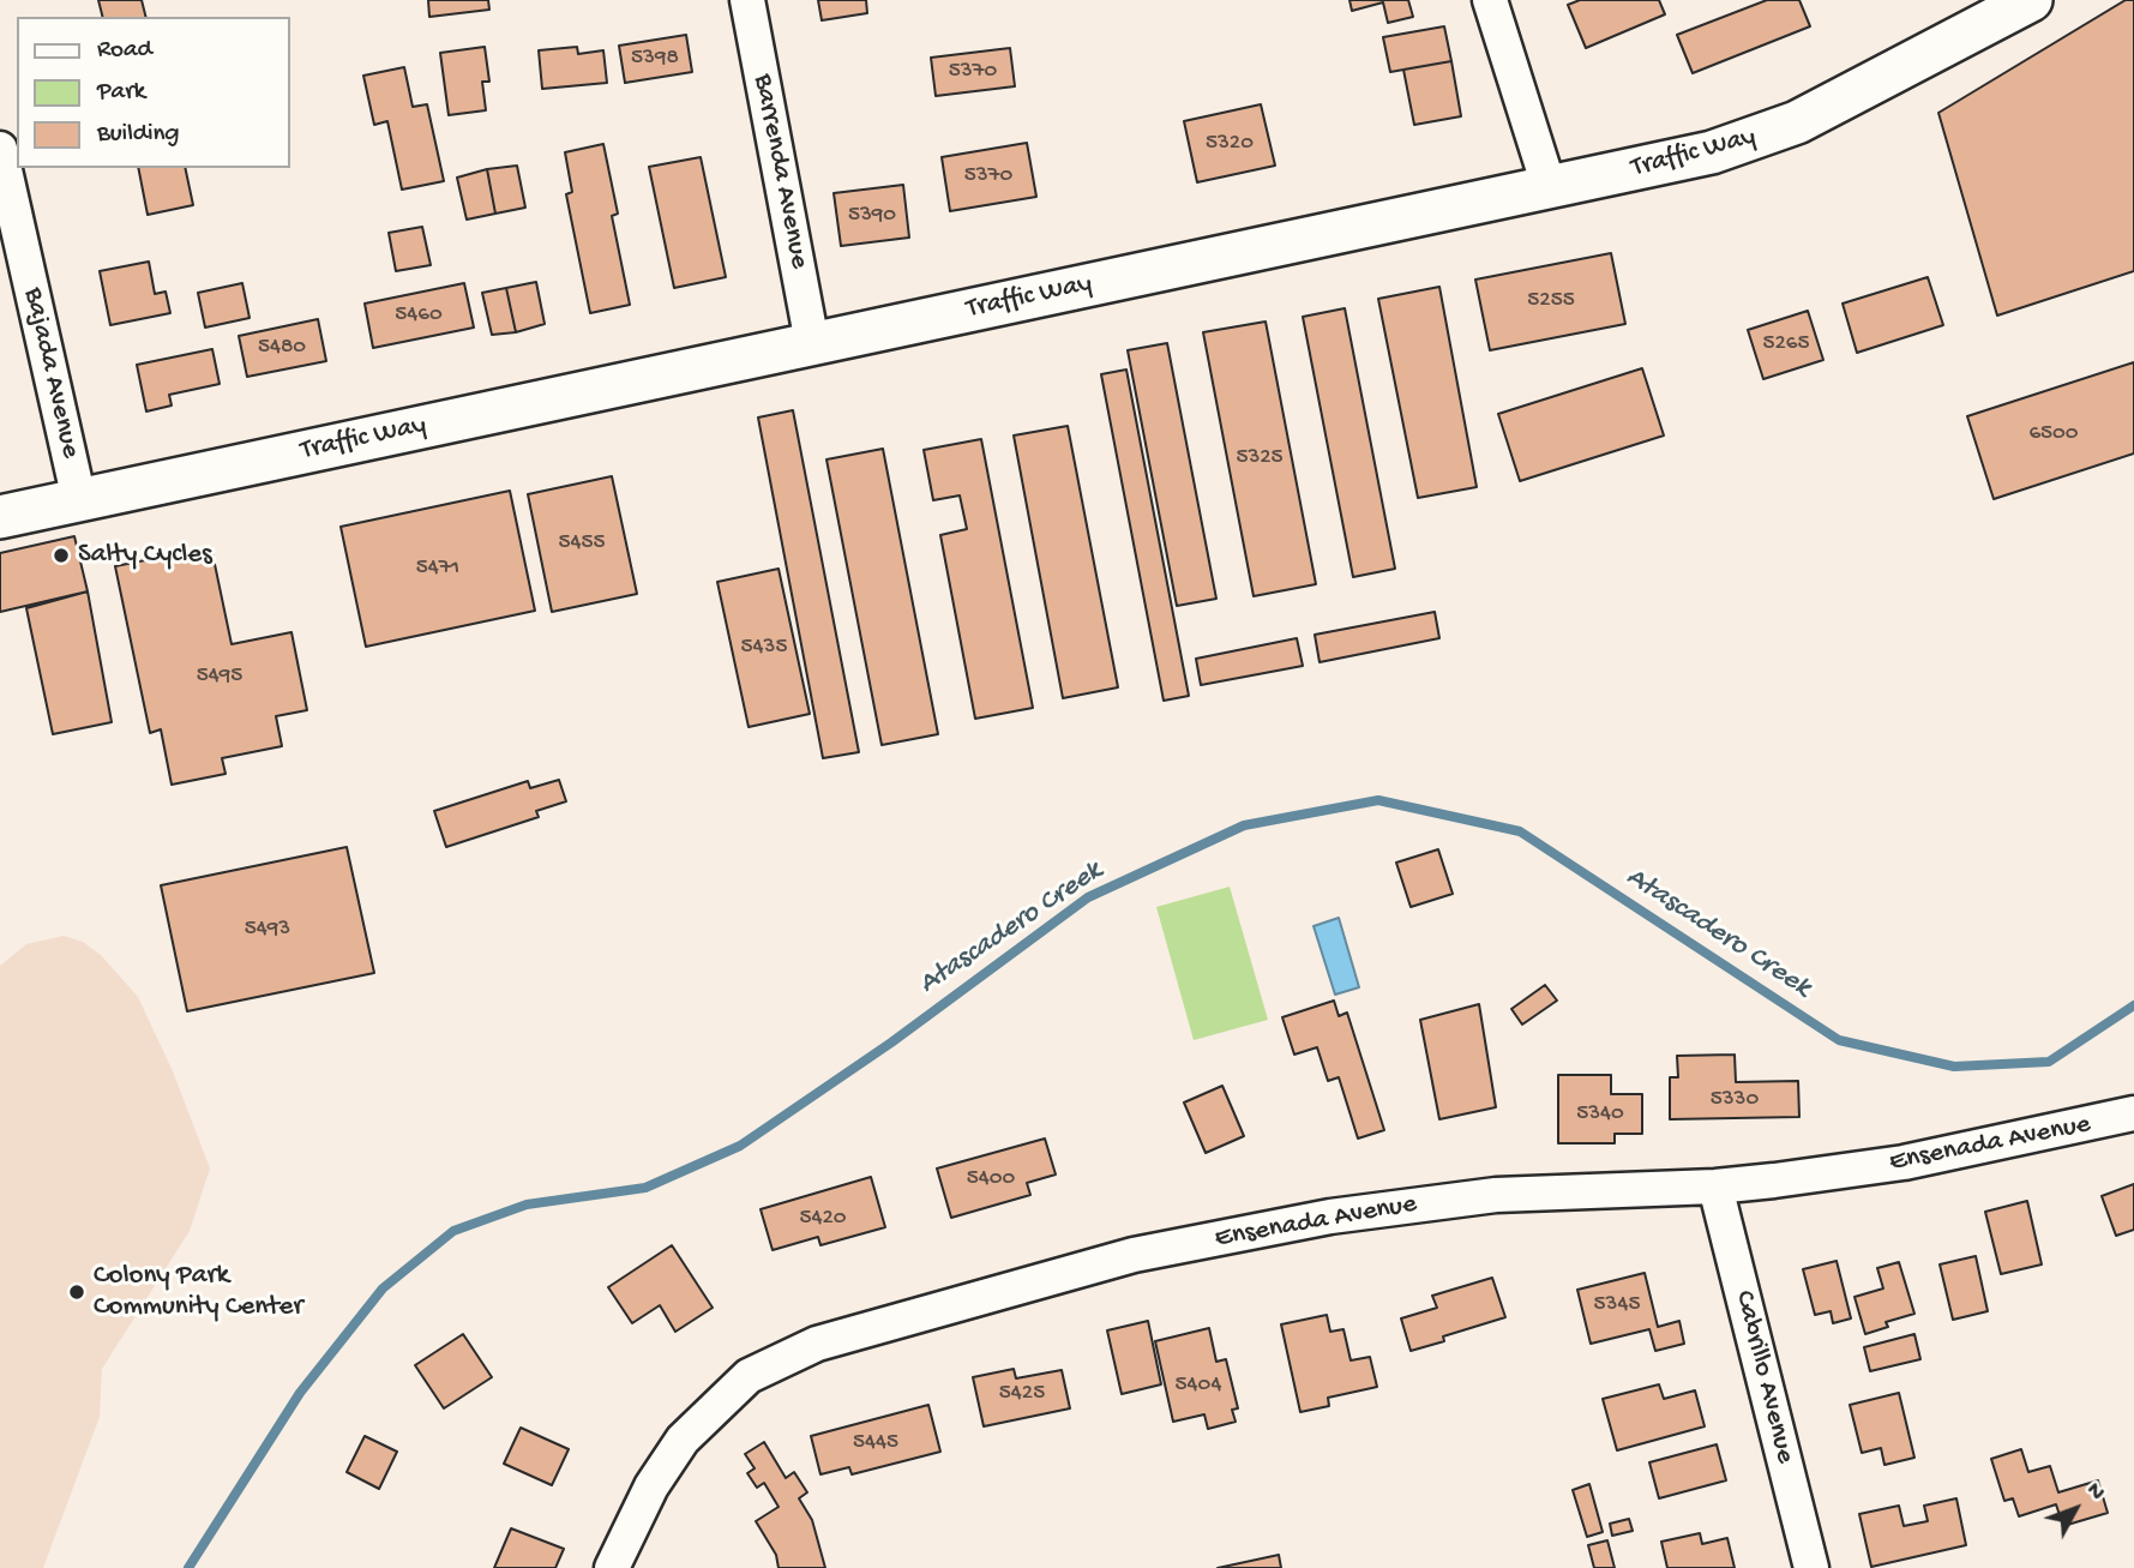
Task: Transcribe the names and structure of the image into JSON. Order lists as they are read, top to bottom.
{
  "streets": {
    "street": [
      "Traffic Way",
      "Barrenda Avenue",
      "Bajada Avenue",
      "Ensenada Avenue",
      "Cabrillo Avenue"
    ]
  },
  "crossings": [
    ["Traffic Way", "Barrenda Avenue"],
    ["Traffic Way", "Bajada Avenue"],
    ["Ensenada Avenue", "Cabrillo Avenue"]
  ],
  "water": ["Atascadero Creek"],
  "places": ["Salty Cycles", "Colony Park Community Center"],
  "house_numbers": [
    "5398",
    "5370",
    "5320",
    "5370",
    "5390",
    "5255",
    "5460",
    "5265",
    "5480",
    "6500",
    "5325",
    "5455",
    "5471",
    "5435",
    "5495",
    "5493",
    "5330",
    "5340",
    "5400",
    "5420",
    "5345",
    "5404",
    "5425",
    "5445"
  ],
  "legend": ["Road", "Park", "Building"],
  "north": "top right"
}
